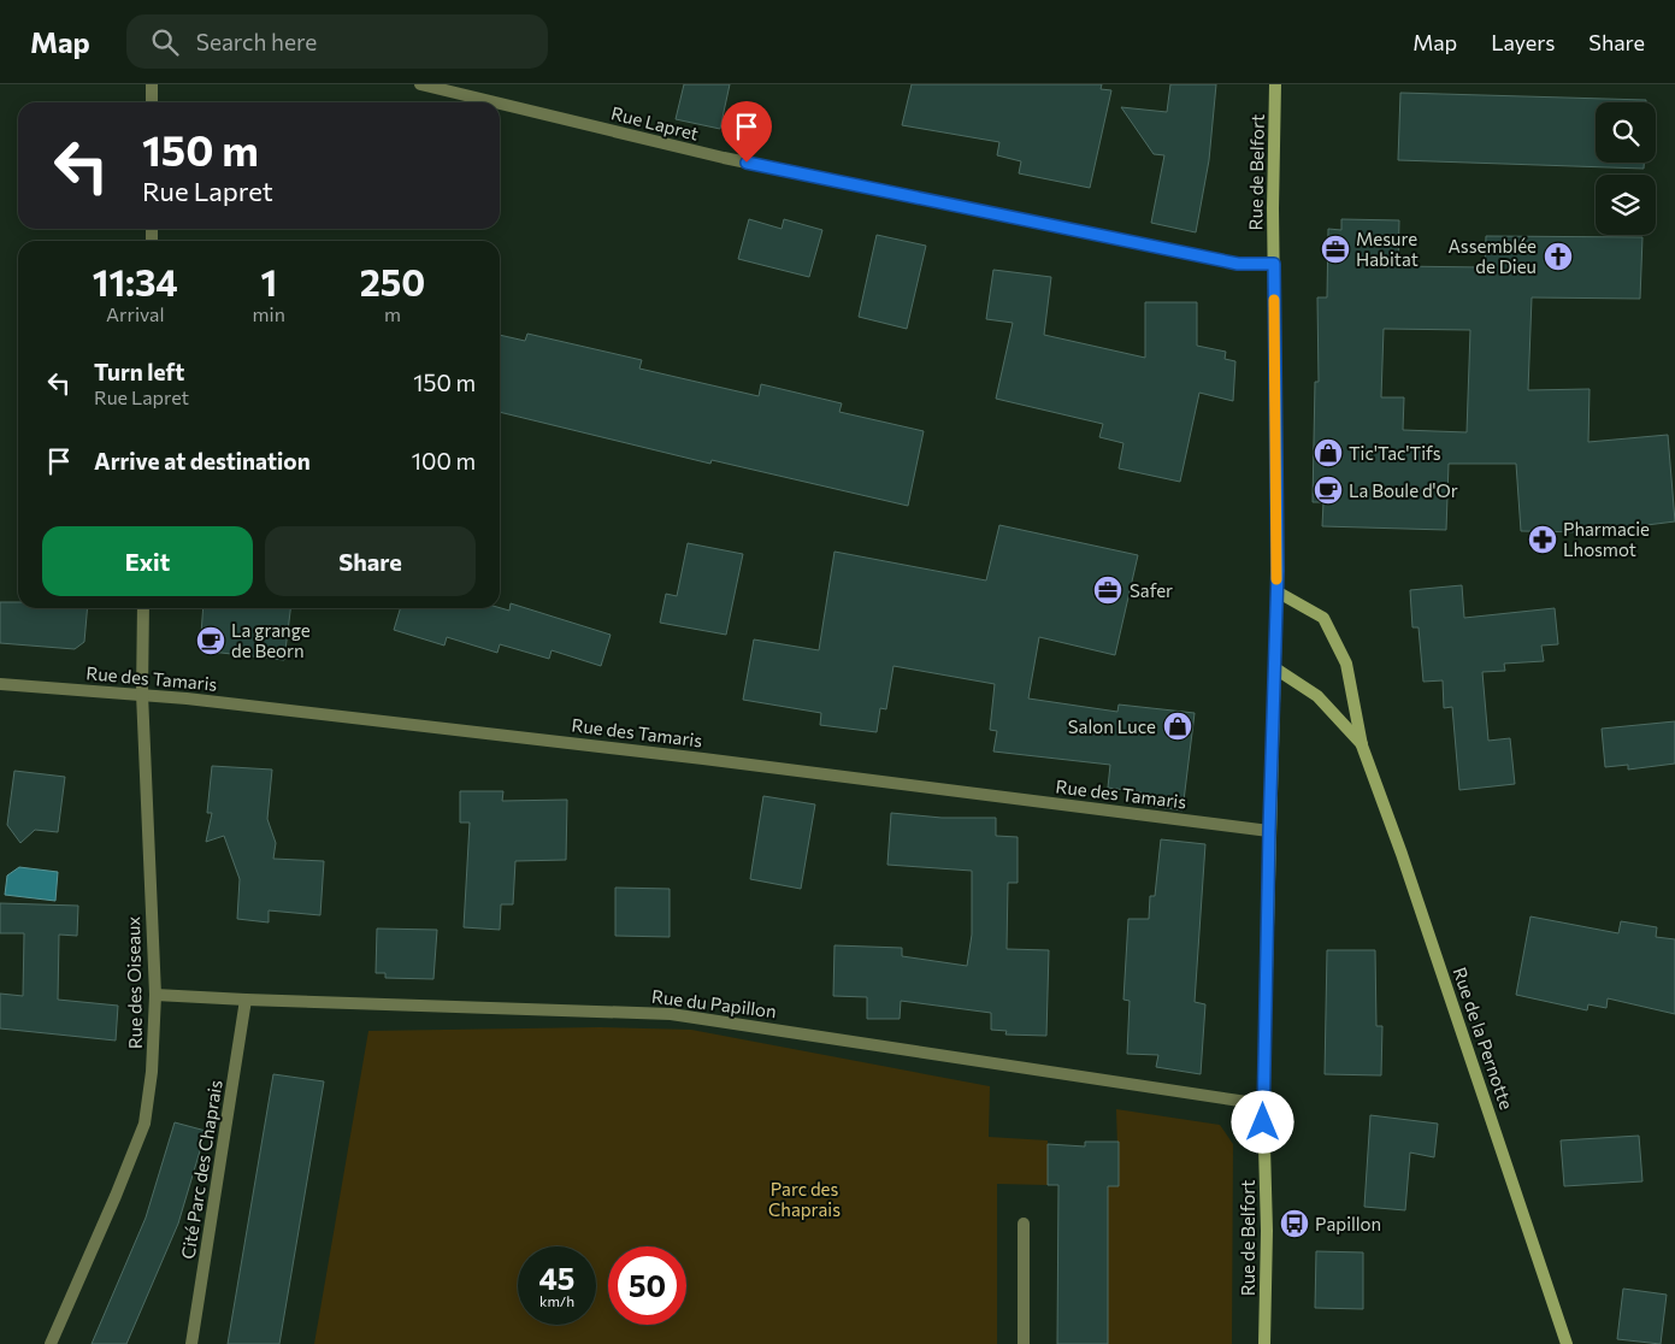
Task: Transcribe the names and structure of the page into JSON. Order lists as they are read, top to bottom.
{
  "streets": {
    "main road": ["Rue de Belfort", "Rue de la Pernotte"],
    "street": [
      "Rue Lapret",
      "Rue des Tamaris",
      "Rue des Oiseaux",
      "Rue du Papillon",
      "Cité Parc des Chaprais"
    ]
  },
  "crossings": [
    ["Rue Lapret", "Rue de Belfort"],
    ["Rue de Belfort", "Rue des Tamaris"],
    ["Rue de Belfort", "Rue du Papillon"],
    ["Rue de Belfort", "Rue de la Pernotte"],
    ["Rue des Tamaris", "Rue des Oiseaux"],
    ["Rue des Oiseaux", "Rue du Papillon"],
    ["Rue du Papillon", "Cité Parc des Chaprais"]
  ],
  "parks": ["Parc des Chaprais"],
  "places": {
    "office": ["Mesure Habitat", "Safer"],
    "church": ["Assemblée de Dieu"],
    "shop": ["Tic'Tac'Tifs", "Salon Luce"],
    "cafe": ["La Boule d'Or", "La grange de Beorn"],
    "pharmacy": ["Pharmacie Lhosmot"],
    "bus stop": ["Papillon"]
  },
  "page": {
    "header": "Map",
    "search": "Search here",
    "nav": ["Map", "Layers", "Share"],
    "turn": ["150 m", "Rue Lapret"],
    "eta": [
      "11:34",
      "Arrival",
      "1",
      "min",
      "250",
      "m"
    ],
    "list": [
      {
        "name": "Turn left",
        "note": "Rue Lapret",
        "value": "150 m"
      },
      {
        "name": "Arrive at destination",
        "value": "100 m"
      }
    ],
    "buttons": ["Exit", "Share"],
    "speed": "45 km/h",
    "limit": "50"
  }
}
